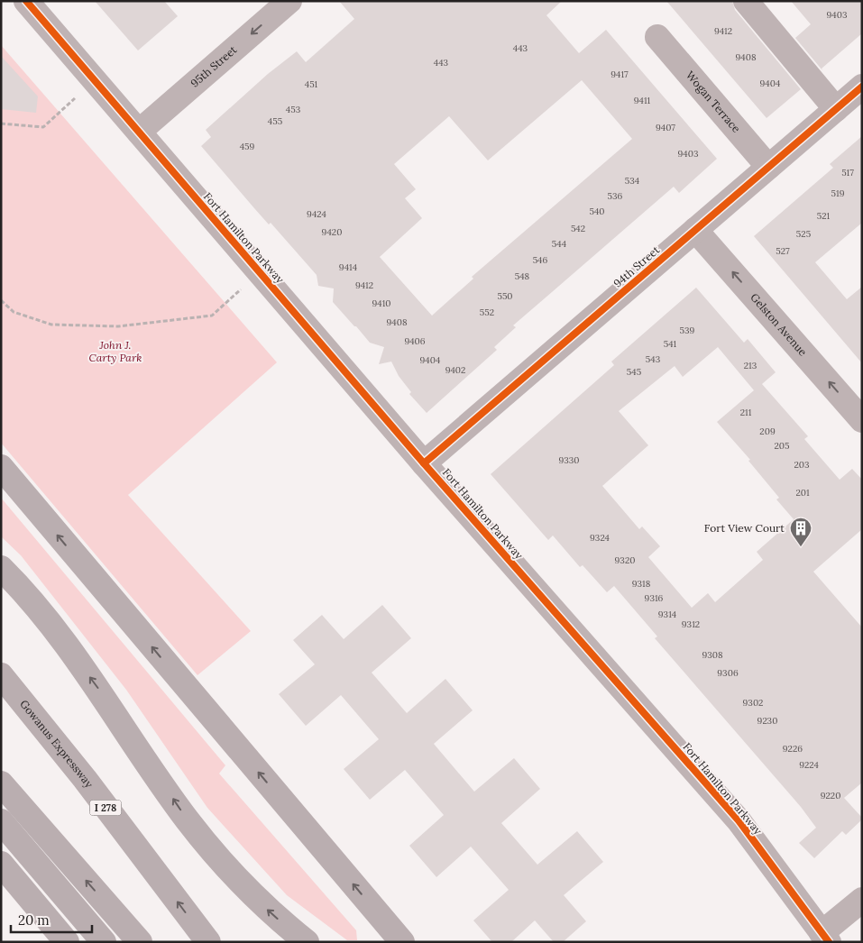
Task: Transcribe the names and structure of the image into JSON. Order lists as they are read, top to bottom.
{
  "streets": {
    "highway": ["Gowanus Expressway", "I 278"],
    "street": [
      "95th Street",
      "Wogan Terrace",
      "Fort Hamilton Parkway",
      "94th Street",
      "Gelston Avenue"
    ]
  },
  "crossings": [
    ["95th Street", "Fort Hamilton Parkway"],
    ["Wogan Terrace", "94th Street"],
    ["Fort Hamilton Parkway", "94th Street"],
    ["94th Street", "Gelston Avenue"]
  ],
  "one_way": ["95th Street", "Gelston Avenue"],
  "parks": ["John J. Carty Park"],
  "places": {
    "building": ["Fort View Court"]
  },
  "house_numbers": [
    "9403",
    "9412",
    "443",
    "9408",
    "443",
    "9417",
    "9404",
    "451",
    "9411",
    "453",
    "455",
    "9407",
    "459",
    "9403",
    "517",
    "534",
    "519",
    "536",
    "540",
    "9424",
    "521",
    "542",
    "9420",
    "525",
    "544",
    "527",
    "546",
    "9414",
    "548",
    "9412",
    "550",
    "9410",
    "552",
    "9408",
    "539",
    "9406",
    "541",
    "543",
    "9404",
    "213",
    "9402",
    "545",
    "211",
    "209",
    "205",
    "9330",
    "203",
    "201",
    "9324",
    "9320",
    "9318",
    "9316",
    "9314",
    "9312",
    "9308",
    "9306",
    "9302",
    "9230",
    "9226",
    "9224",
    "9220"
  ],
  "scale_bar": "20 m"
}
